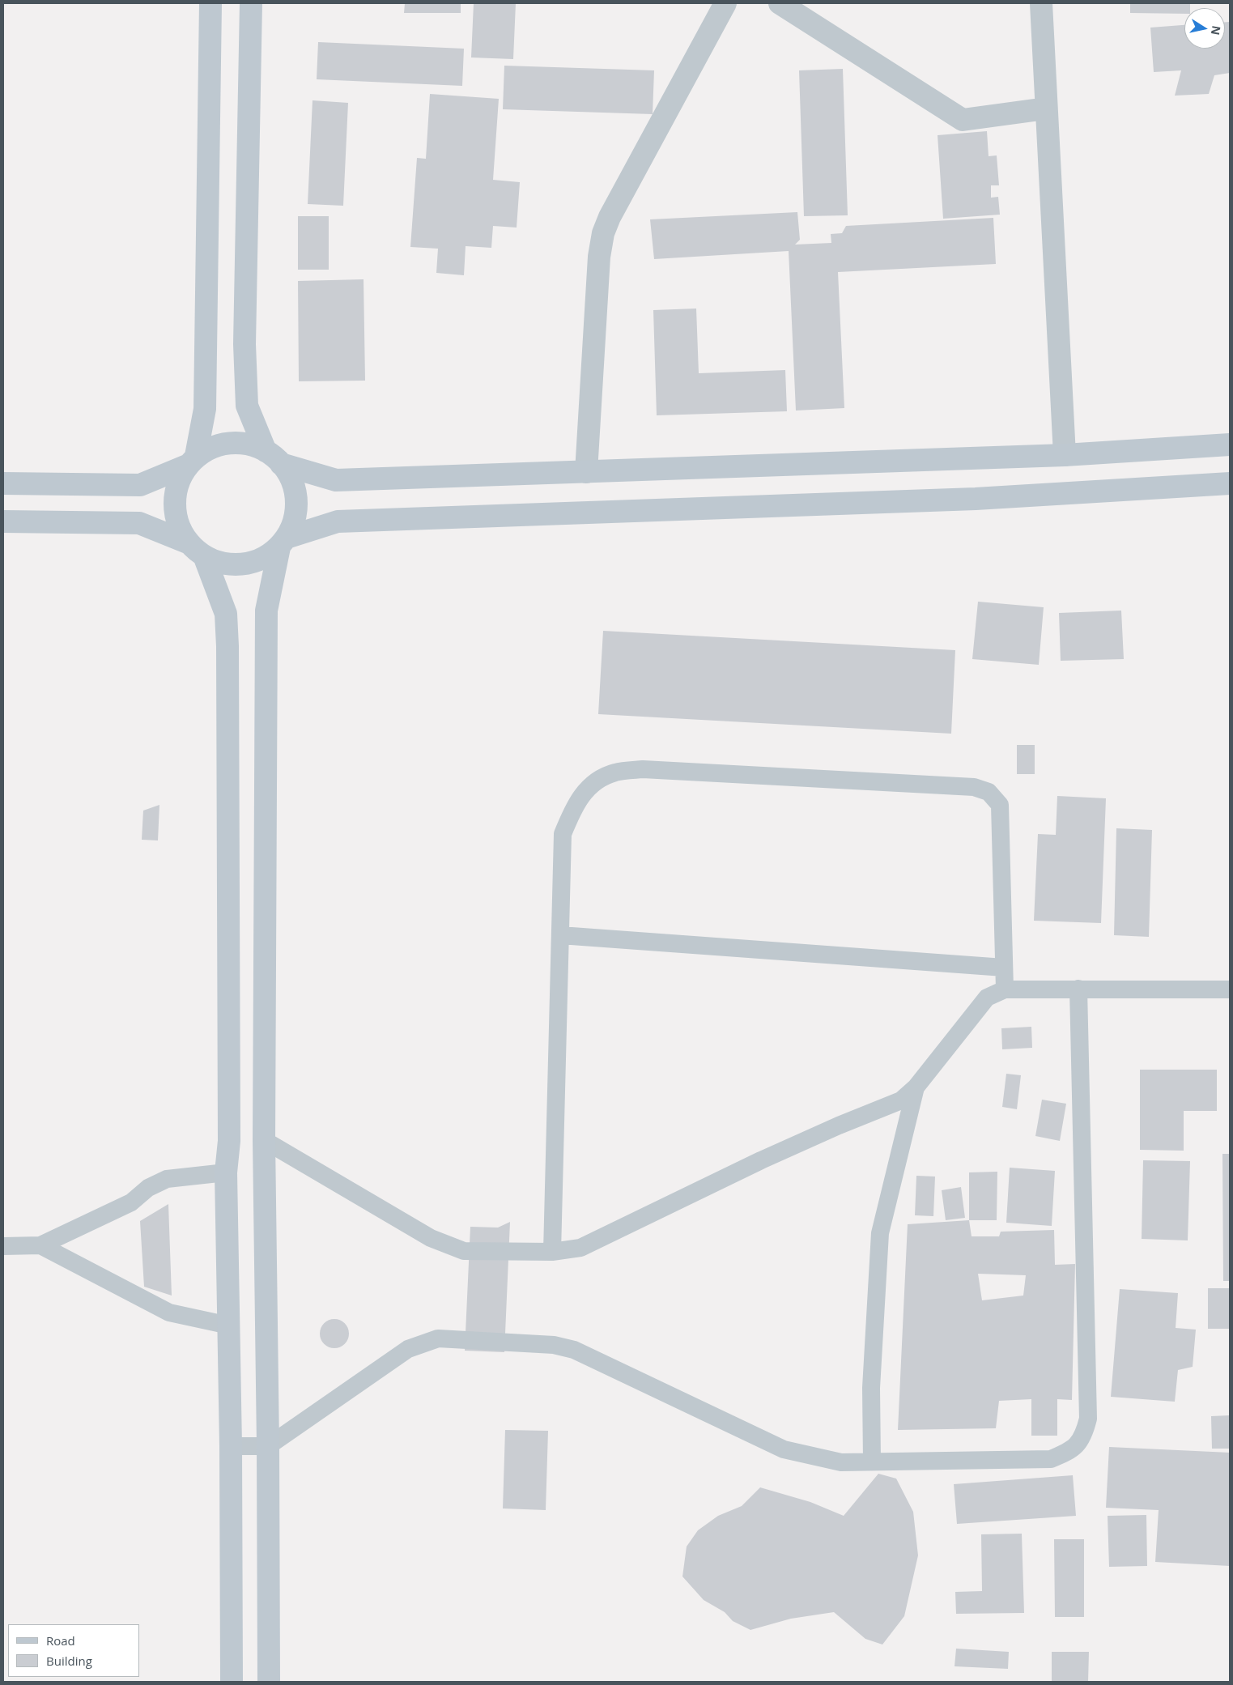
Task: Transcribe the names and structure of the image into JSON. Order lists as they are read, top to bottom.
{
  "legend": ["Road", "Building"],
  "north": "right"
}
